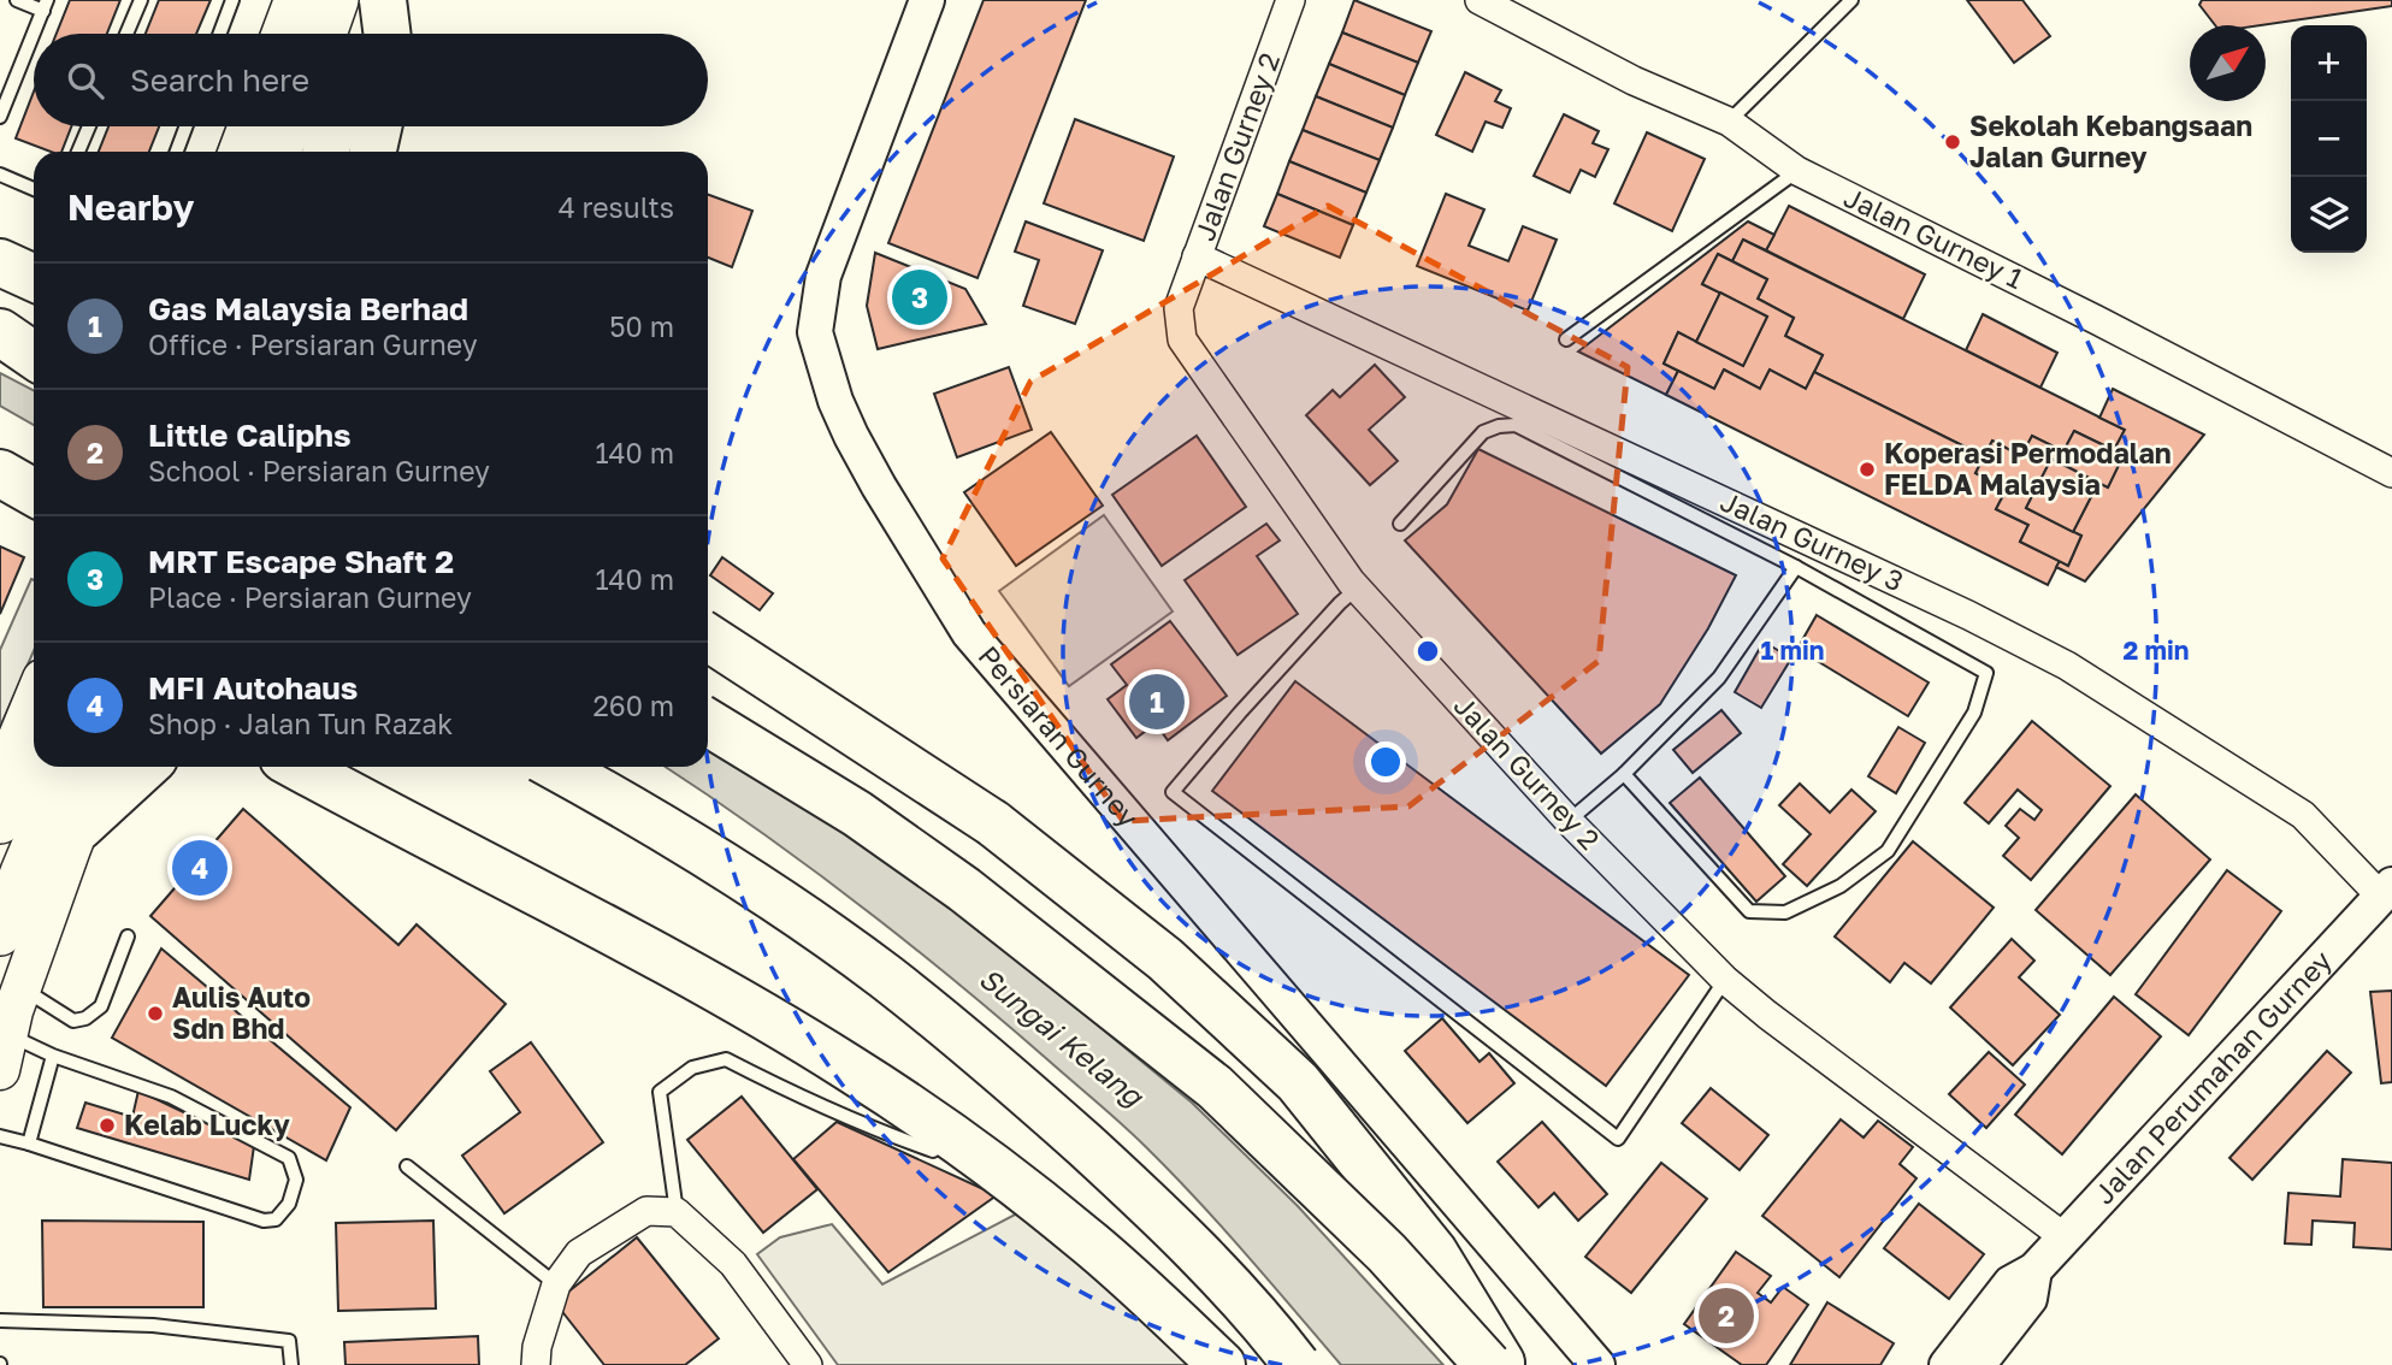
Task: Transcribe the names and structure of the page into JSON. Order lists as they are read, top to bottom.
{
  "streets": {
    "street": [
      "Jalan Gurney 2",
      "Jalan Gurney 1",
      "Jalan Gurney 3",
      "Persiaran Gurney",
      "Jalan Perumahan Gurney"
    ]
  },
  "crossings": [
    ["Jalan Gurney 2", "Jalan Gurney 3"],
    ["Jalan Gurney 2", "Jalan Perumahan Gurney"],
    ["Jalan Gurney 3", "Jalan Perumahan Gurney"]
  ],
  "water": ["Sungai Kelang"],
  "places": [
    "Sekolah Kebangsaan Jalan Gurney",
    "Koperasi Permodalan FELDA Malaysia",
    "Aulis Auto Sdn Bhd",
    "Kelab Lucky"
  ],
  "north": "top right",
  "page": {
    "map_buttons": ["+", "−"],
    "search": "Search here",
    "heading": ["Nearby", "4 results"],
    "list": [
      {
        "mark": "1",
        "name": "Gas Malaysia Berhad",
        "note": "Office · Persiaran Gurney",
        "value": "50 m"
      },
      {
        "mark": "2",
        "name": "Little Caliphs",
        "note": "School · Persiaran Gurney",
        "value": "140 m"
      },
      {
        "mark": "3",
        "name": "MRT Escape Shaft 2",
        "note": "Place · Persiaran Gurney",
        "value": "140 m"
      },
      {
        "mark": "4",
        "name": "MFI Autohaus",
        "note": "Shop · Jalan Tun Razak",
        "value": "260 m"
      }
    ],
    "pins": [
      "3",
      "1",
      "4",
      "2"
    ]
  },
  "rings": ["1 min", "2 min"]
}
